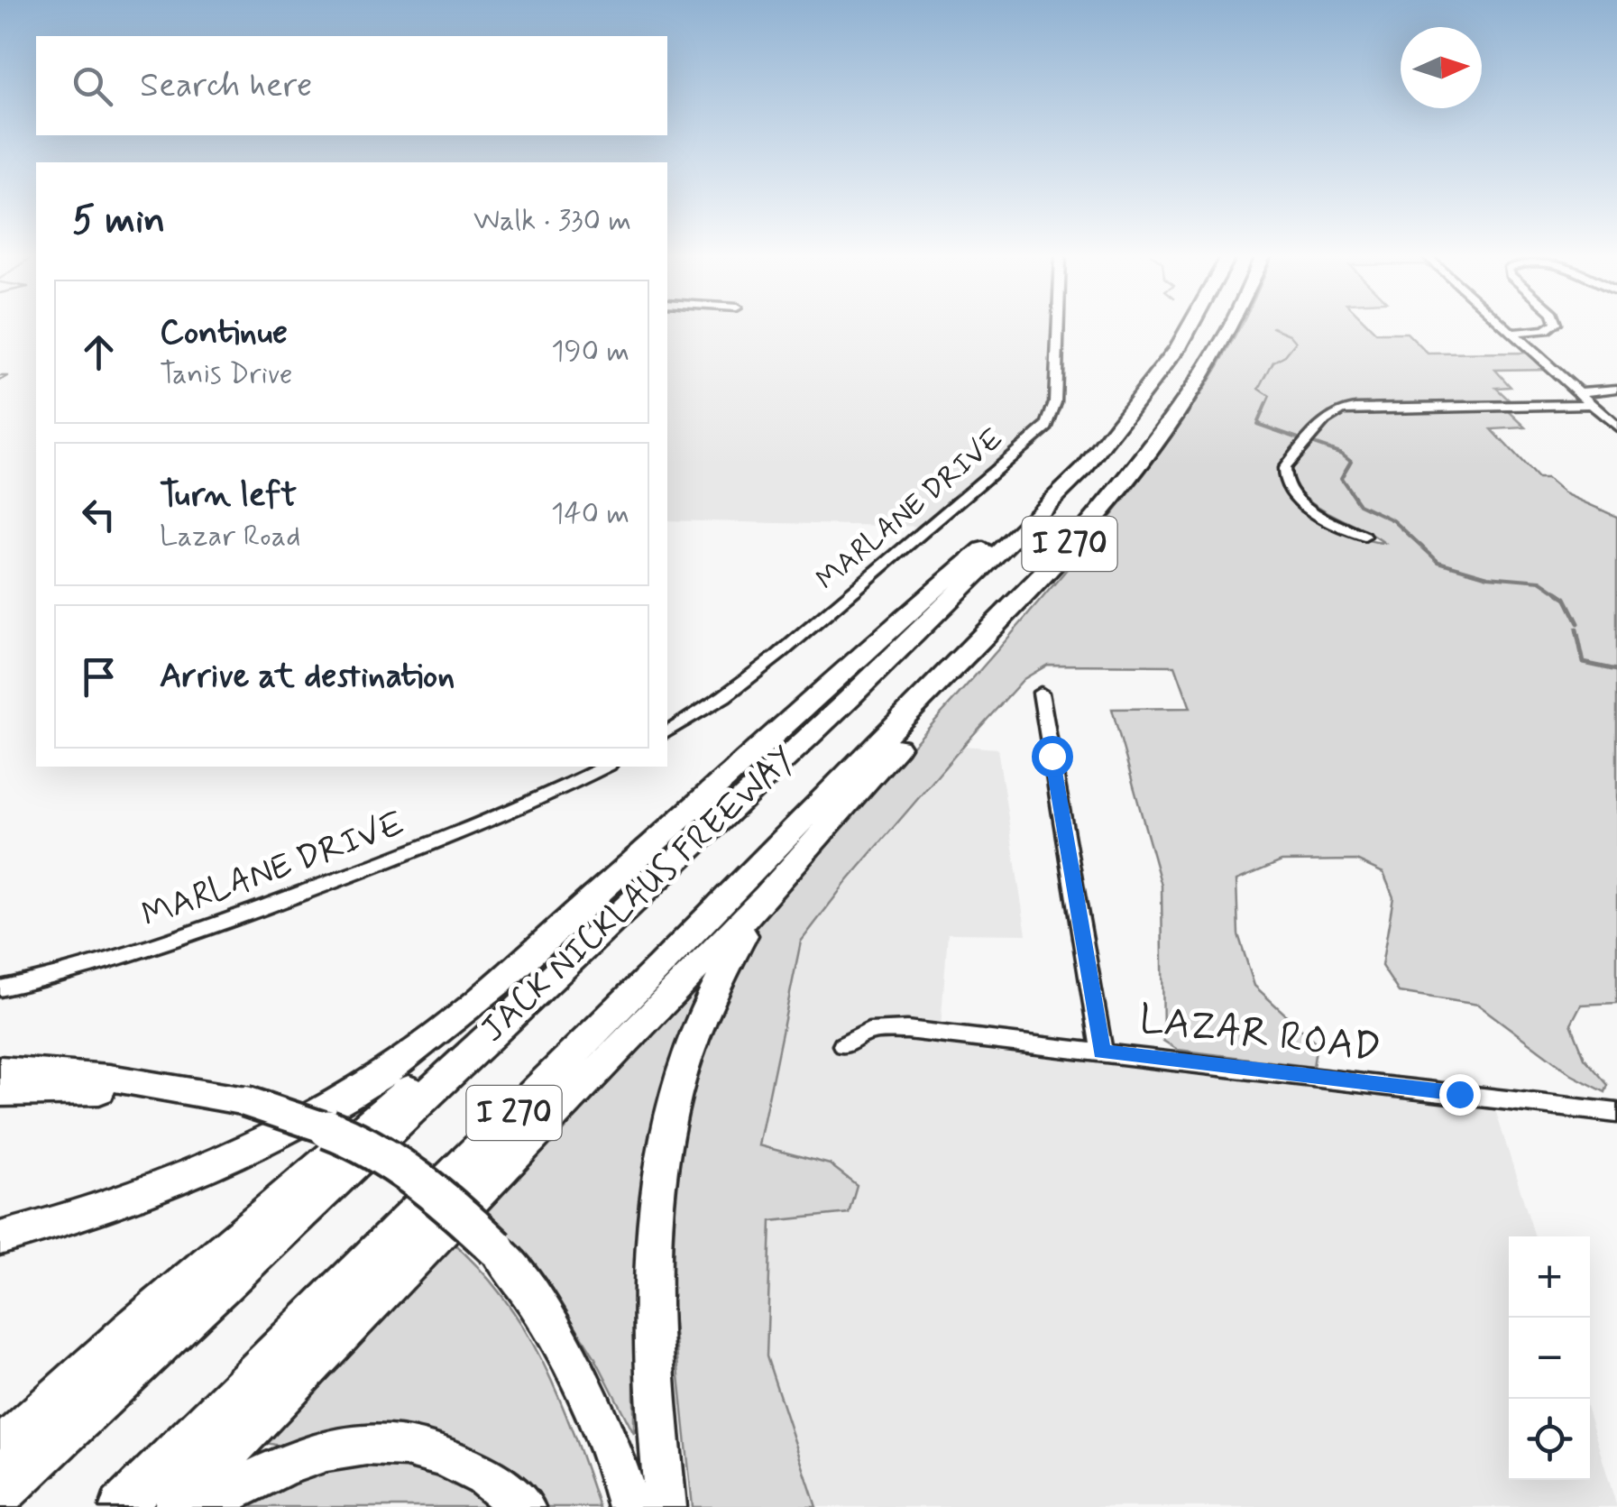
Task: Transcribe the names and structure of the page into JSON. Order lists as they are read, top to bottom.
{
  "streets": {
    "highway": ["I 270", "JACK NICKLAUS FREEWAY"],
    "street": ["MARLANE DRIVE", "LAZAR ROAD"]
  },
  "north": "right",
  "page": {
    "search": "Search here",
    "heading": ["5 min", "Walk · 330 m"],
    "list": [
      ["Continue", "Tanis Drive", "190 m"],
      ["Turn left", "Lazar Road", "140 m"],
      "Arrive at destination"
    ],
    "map_buttons": ["+", "−"]
  }
}
